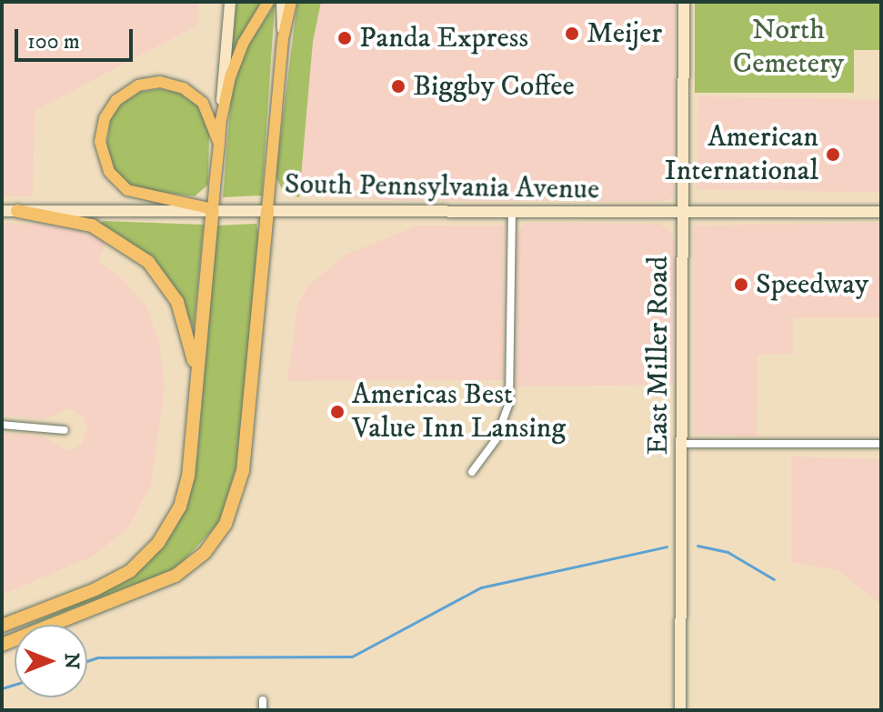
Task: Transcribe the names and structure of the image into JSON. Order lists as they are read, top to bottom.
{
  "streets": {
    "main road": ["South Pennsylvania Avenue", "East Miller Road"]
  },
  "crossings": [
    ["South Pennsylvania Avenue", "East Miller Road"]
  ],
  "parks": ["North Cemetery"],
  "places": [
    "Meijer",
    "Panda Express",
    "Biggby Coffee",
    "American International",
    "Speedway",
    "Americas Best Value Inn Lansing"
  ],
  "scale_bar": "100 m",
  "north": "right"
}
